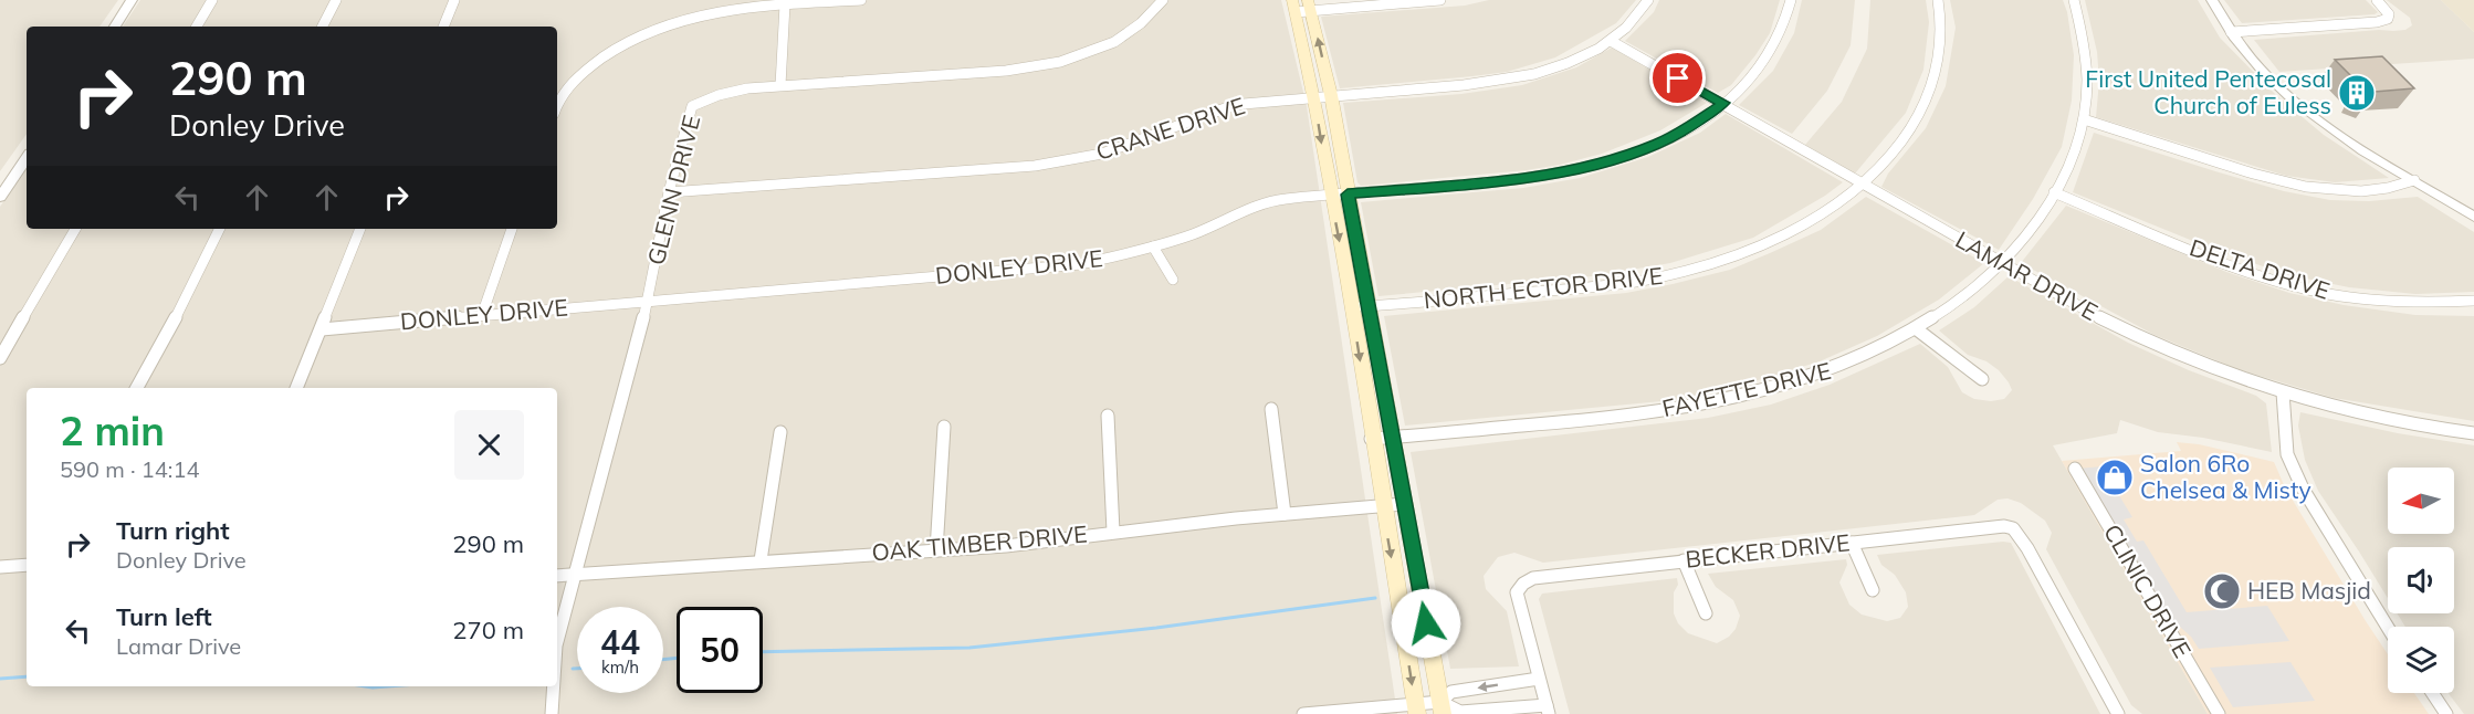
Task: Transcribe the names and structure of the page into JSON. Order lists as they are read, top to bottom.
{
  "streets": {
    "street": [
      "CRANE DRIVE",
      "GLENN DRIVE",
      "DONLEY DRIVE",
      "DELTA DRIVE",
      "LAMAR DRIVE",
      "NORTH ECTOR DRIVE",
      "FAYETTE DRIVE",
      "OAK TIMBER DRIVE",
      "BECKER DRIVE",
      "CLINIC DRIVE"
    ]
  },
  "crossings": [
    ["CRANE DRIVE", "GLENN DRIVE"],
    ["CRANE DRIVE", "LAMAR DRIVE"],
    ["GLENN DRIVE", "DONLEY DRIVE"],
    ["GLENN DRIVE", "OAK TIMBER DRIVE"],
    ["DONLEY DRIVE", "LAMAR DRIVE"],
    ["DELTA DRIVE", "FAYETTE DRIVE"],
    ["LAMAR DRIVE", "NORTH ECTOR DRIVE"],
    ["LAMAR DRIVE", "FAYETTE DRIVE"]
  ],
  "places": {
    "building": ["First United Pentecosal Church of Euless"],
    "shop": ["Salon 6Ro Chelsea & Misty"],
    "mosque": ["HEB Masjid"]
  },
  "north": "left",
  "page": {
    "turn": ["290 m", "Donley Drive"],
    "heading": ["2 min", "590 m · 14:14"],
    "list": [
      {
        "name": "Turn right",
        "note": "Donley Drive",
        "value": "290 m"
      },
      {
        "name": "Turn left",
        "note": "Lamar Drive",
        "value": "270 m"
      }
    ],
    "speed": "44 km/h",
    "limit": "50"
  }
}
